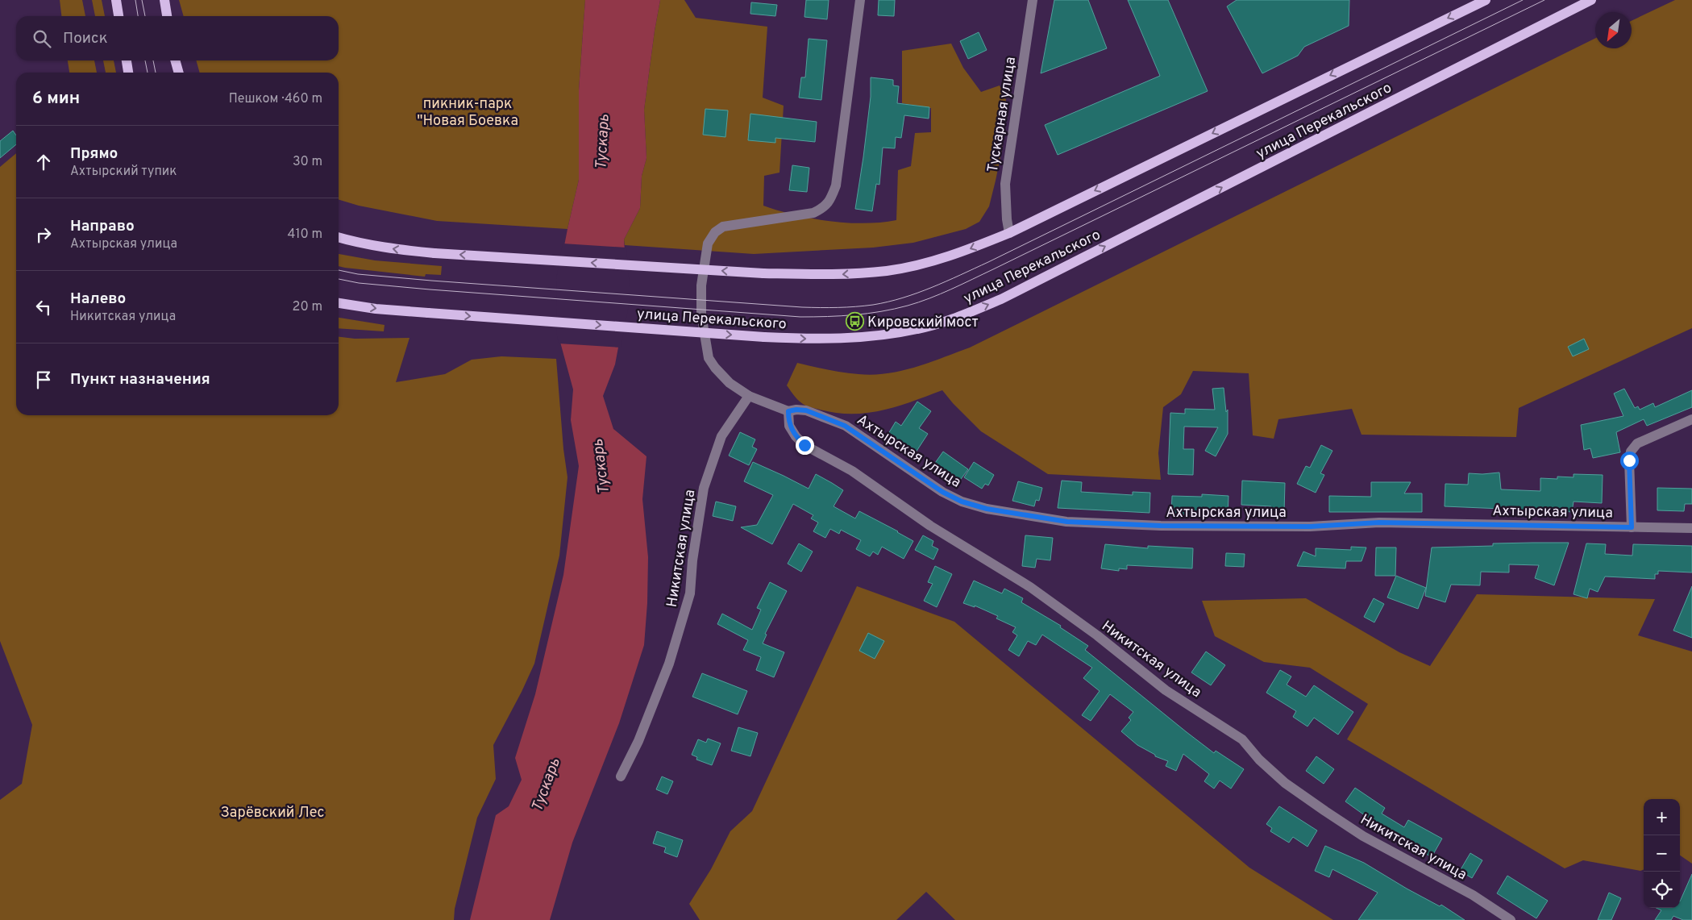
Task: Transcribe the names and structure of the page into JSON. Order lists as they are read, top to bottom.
{
  "streets": {
    "main road": ["улица Перекальского"],
    "street": ["Тускарная улица", "Ахтырская улица", "Никитская улица"]
  },
  "crossings": [
    ["Ахтырская улица", "Никитская улица"]
  ],
  "water": ["Тускарь"],
  "parks": ["пикник-парк \"Новая Боевка", "Зарёвский Лес"],
  "places": {
    "bus stop": ["Кировский мост"]
  },
  "north": "bottom left",
  "page": {
    "search": "Поиск",
    "heading": ["6 мин", "Пешком · 460 m"],
    "list": [
      ["Прямо", "Ахтырский тупик", "30 m"],
      ["Направо", "Ахтырская улица", "410 m"],
      ["Налево", "Никитская улица", "20 m"],
      "Пункт назначения"
    ],
    "map_buttons": ["+", "−"]
  }
}
